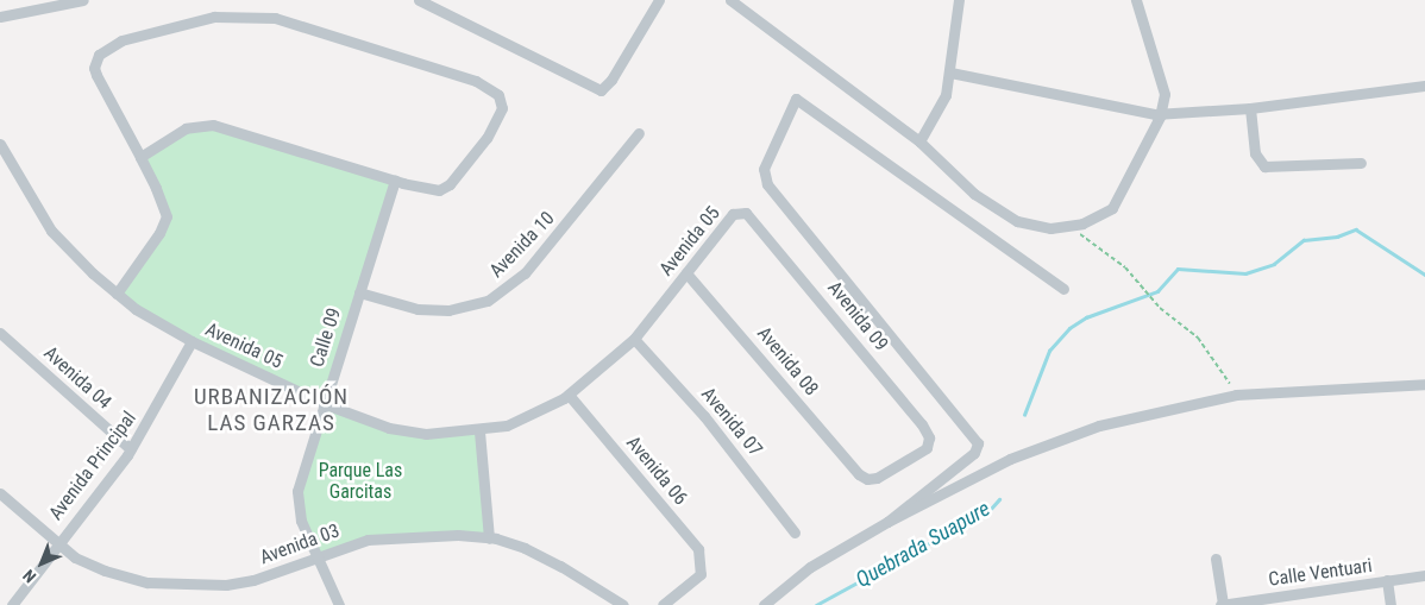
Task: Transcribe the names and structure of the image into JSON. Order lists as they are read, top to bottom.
{
  "streets": {
    "street": [
      "Avenida 05",
      "Avenida 10",
      "Avenida 09",
      "Calle 09",
      "Avenida 08",
      "Avenida 04",
      "Avenida 07",
      "Avenida Principal",
      "Avenida 06",
      "Avenida 03",
      "Calle Ventuari"
    ]
  },
  "crossings": [
    ["Avenida 05", "Avenida 09"],
    ["Avenida 05", "Calle 09"],
    ["Avenida 05", "Avenida 08"],
    ["Avenida 05", "Avenida 07"],
    ["Avenida 05", "Avenida Principal"],
    ["Avenida 05", "Avenida 06"],
    ["Avenida 10", "Calle 09"],
    ["Avenida 09", "Avenida 08"],
    ["Calle 09", "Avenida 03"],
    ["Avenida 04", "Avenida Principal"],
    ["Avenida Principal", "Avenida 03"]
  ],
  "districts": ["URBANIZACIÓN LAS GARZAS"],
  "water": ["Quebrada Suapure"],
  "parks": ["Parque Las Garcitas"],
  "north": "bottom left"
}
